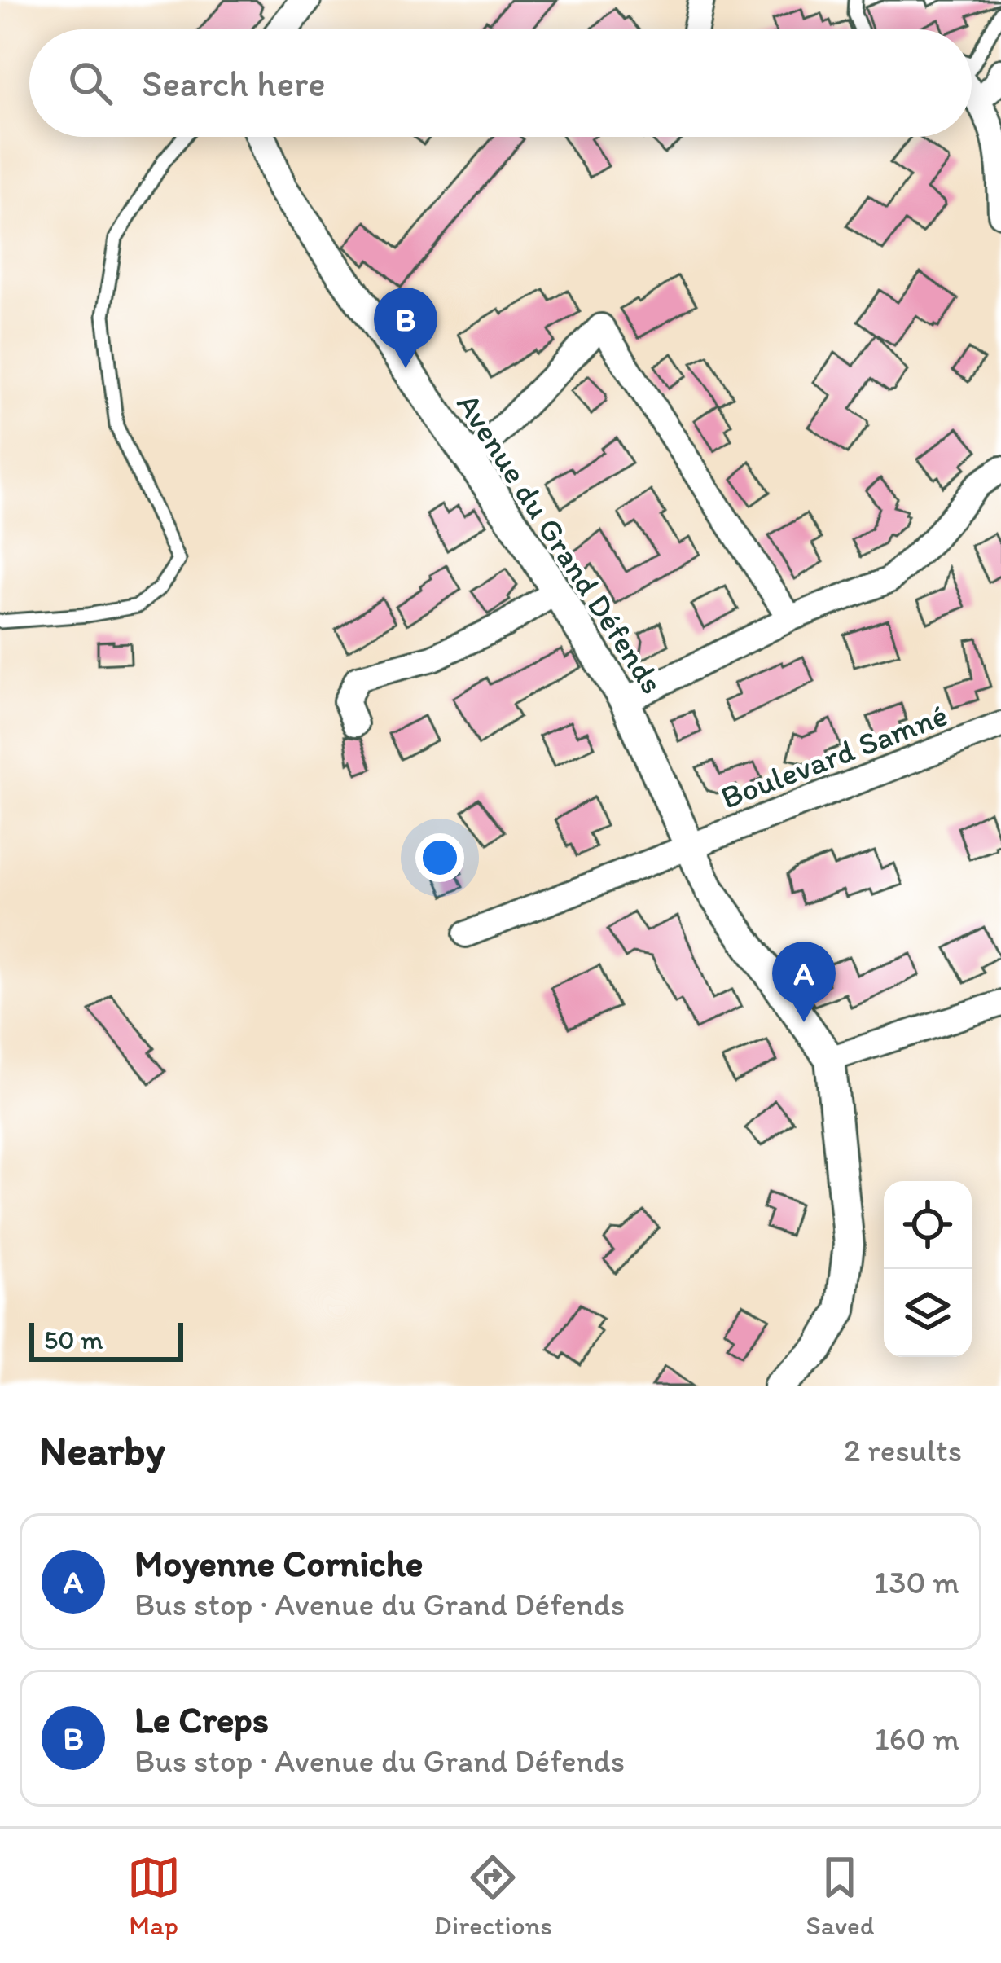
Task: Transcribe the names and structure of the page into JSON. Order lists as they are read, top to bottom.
{
  "streets": {
    "street": ["Avenue du Grand Défends", "Boulevard Samné"]
  },
  "crossings": [
    ["Avenue du Grand Défends", "Boulevard Samné"]
  ],
  "scale_bar": "50 m",
  "page": {
    "search": "Search here",
    "pins": ["B", "A"],
    "scale": "50 m",
    "heading": ["Nearby", "2 results"],
    "list": [
      {
        "mark": "A",
        "name": "Moyenne Corniche",
        "note": "Bus stop · Avenue du Grand Défends",
        "value": "130 m"
      },
      {
        "mark": "B",
        "name": "Le Creps",
        "note": "Bus stop · Avenue du Grand Défends",
        "value": "160 m"
      }
    ],
    "nav": ["Map", "Directions", "Saved"]
  }
}
